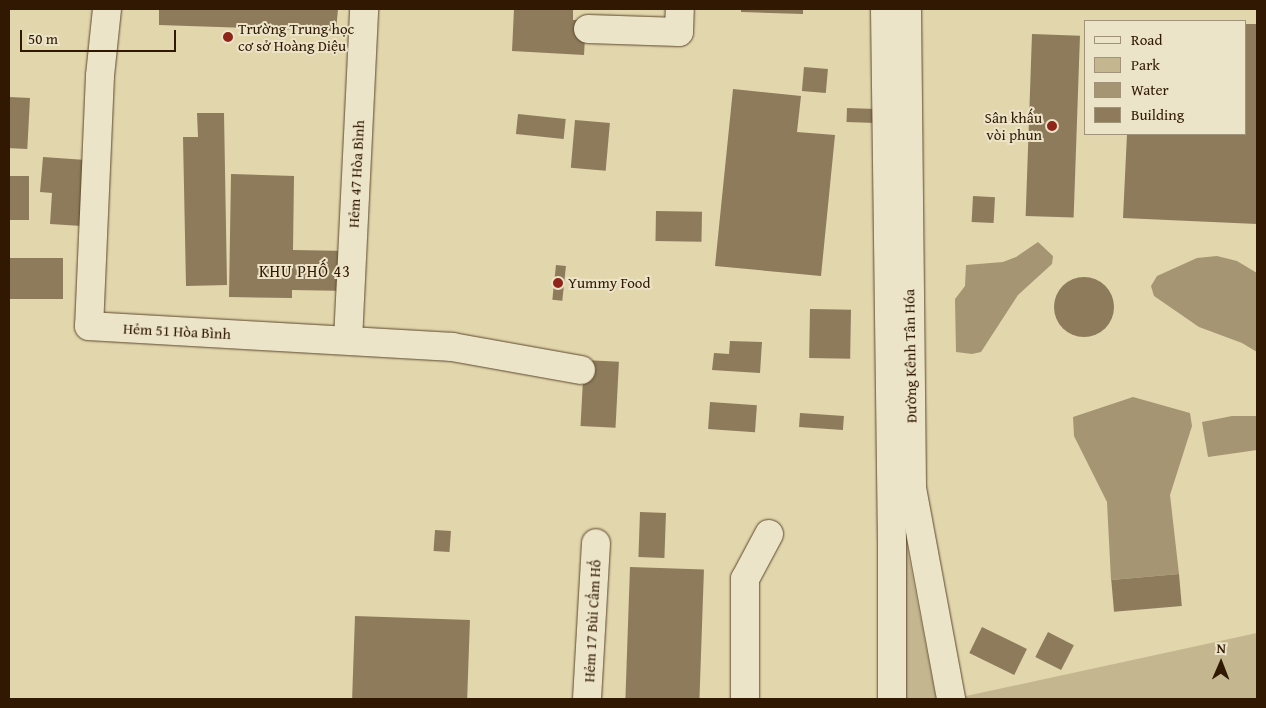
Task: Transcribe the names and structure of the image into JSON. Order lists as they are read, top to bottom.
{
  "streets": {
    "street": [
      "Hẻm 47 Hòa Bình",
      "Hẻm 51 Hòa Bình",
      "Đường Kênh Tân Hóa",
      "Hẻm 17 Bùi Cẩm Hổ"
    ]
  },
  "crossings": [
    ["Hẻm 47 Hòa Bình", "Hẻm 51 Hòa Bình"]
  ],
  "districts": ["KHU PHỐ 43"],
  "places": ["Trường Trung học cơ sở Hoàng Diệu", "Sân khấu vòi phun", "Yummy Food"],
  "legend": [
    "Road",
    "Park",
    "Water",
    "Building"
  ],
  "scale_bar": "50 m",
  "north": "top"
}
